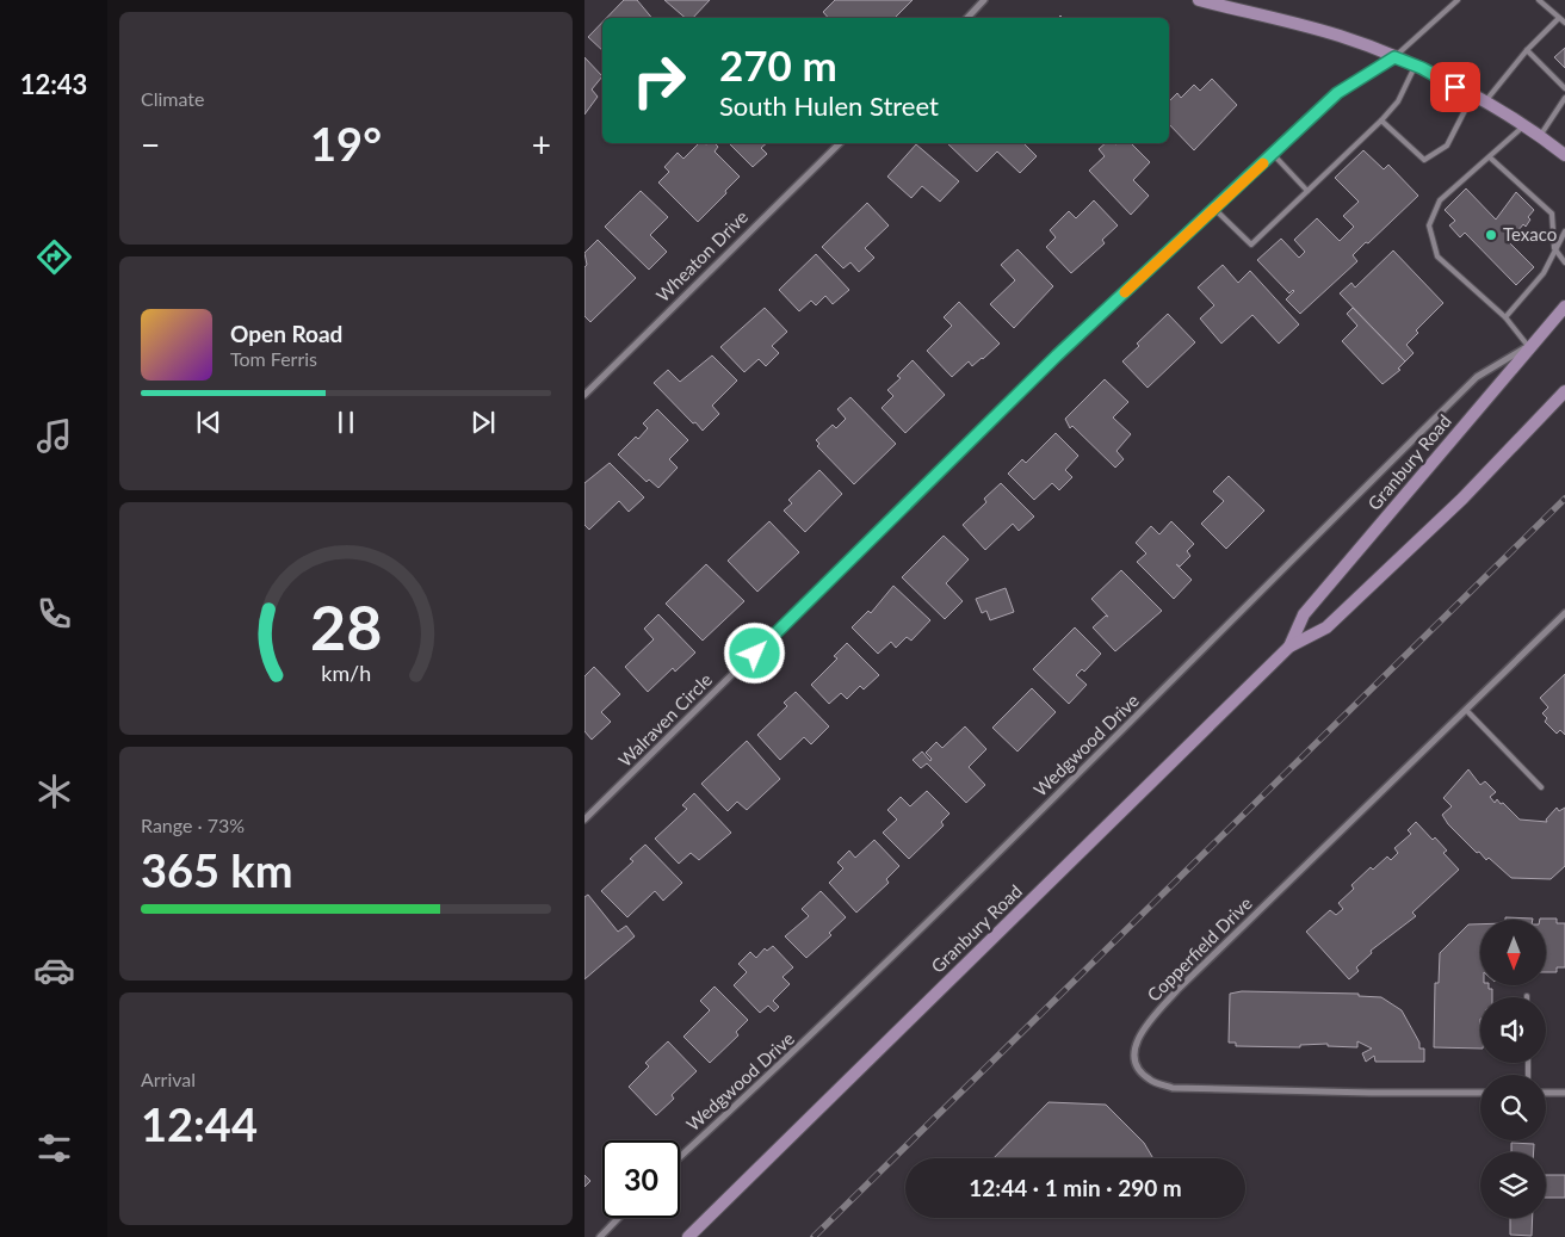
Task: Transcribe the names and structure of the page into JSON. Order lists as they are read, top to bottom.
{
  "streets": {
    "main road": ["Granbury Road"],
    "street": [
      "Wheaton Drive",
      "Walraven Circle",
      "Wedgwood Drive",
      "Copperfield Drive"
    ]
  },
  "crossings": [
    ["Granbury Road", "Wedgwood Drive"]
  ],
  "places": ["Texaco"],
  "north": "bottom",
  "page": {
    "tabs": "12:43",
    "tile": [
      "Climate",
      ["Range · 73%", "365 km"],
      ["Arrival", "12:44"]
    ],
    "turn": ["270 m", "South Hulen Street"],
    "heat": ["−", "19°", "+"],
    "song": ["Open Road", "Tom Ferris"],
    "limit": "30",
    "trip": "12:44 · 1 min · 290 m",
    "gauge": ["28", "km/h"]
  }
}
